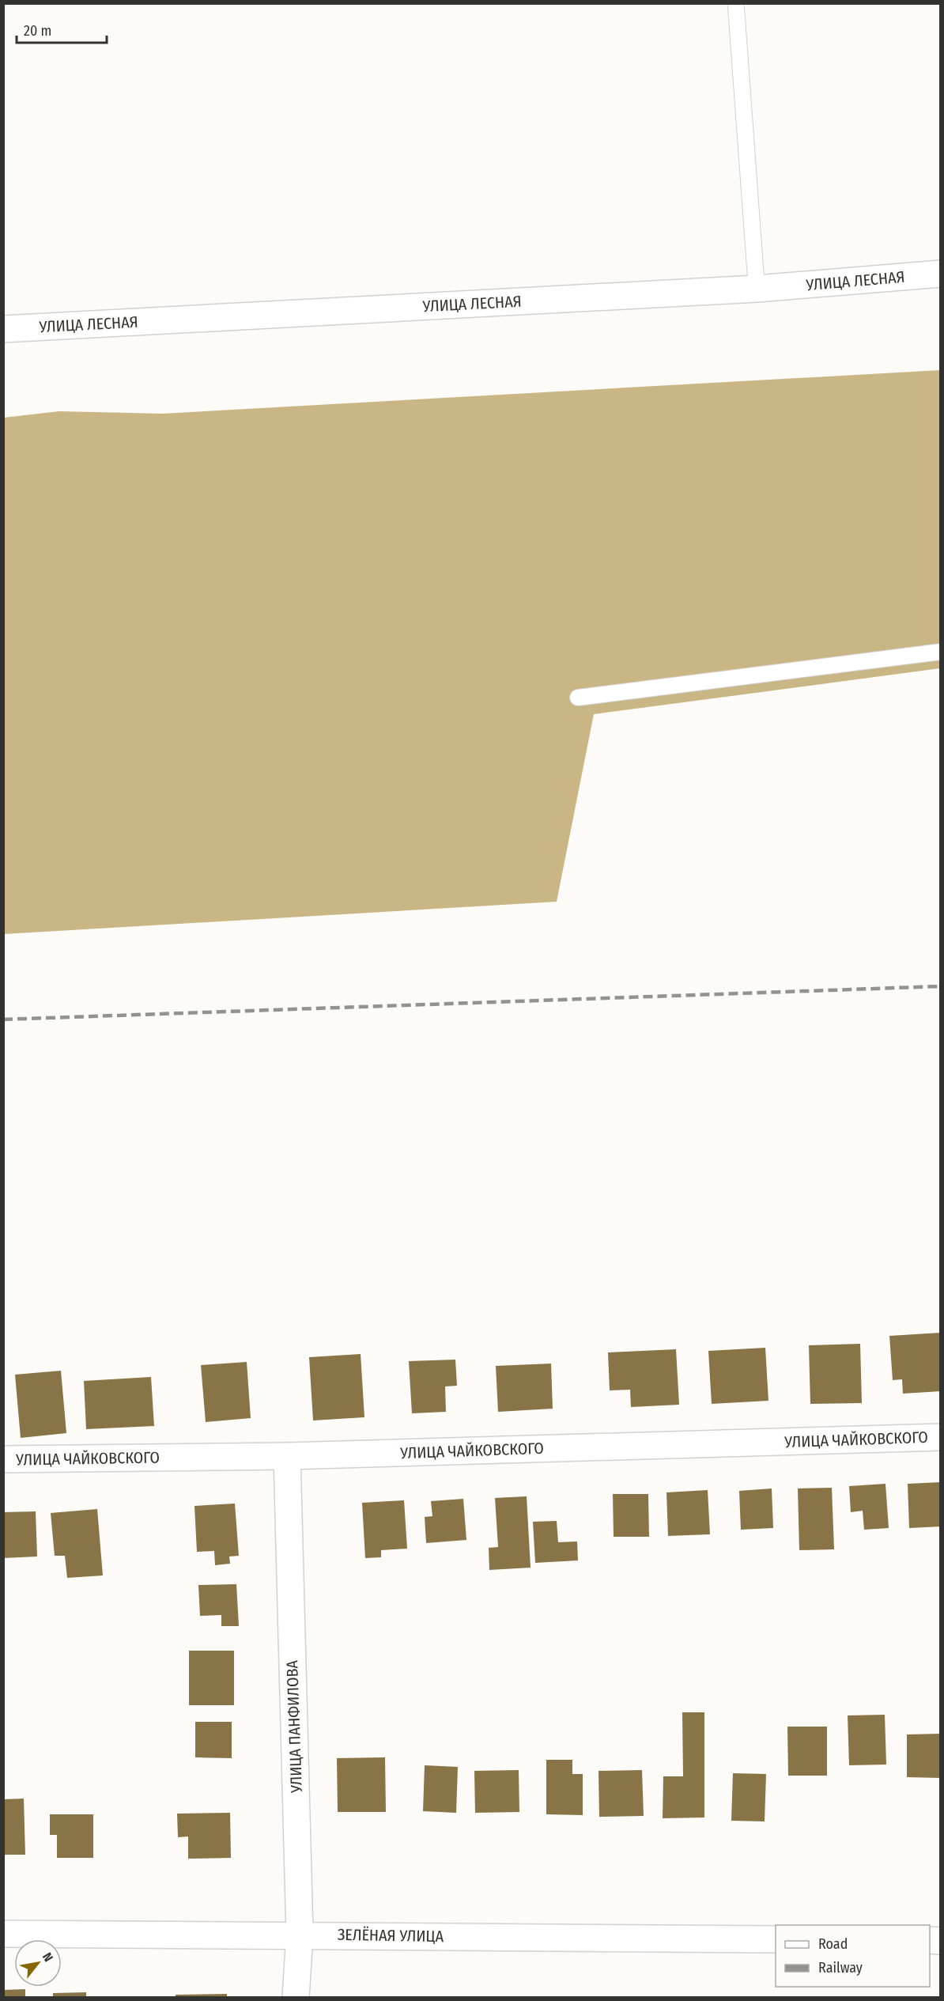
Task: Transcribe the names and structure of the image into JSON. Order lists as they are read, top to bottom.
{
  "streets": {
    "street": [
      "УЛИЦА ЛЕСНАЯ",
      "УЛИЦА ЧАЙКОВСКОГО",
      "УЛИЦА ПАНФИЛОВА",
      "ЗЕЛЁНАЯ УЛИЦА"
    ]
  },
  "crossings": [
    ["УЛИЦА ЧАЙКОВСКОГО", "УЛИЦА ПАНФИЛОВА"],
    ["УЛИЦА ПАНФИЛОВА", "ЗЕЛЁНАЯ УЛИЦА"]
  ],
  "legend": ["Road", "Railway"],
  "scale_bar": "20 m",
  "north": "top right"
}
